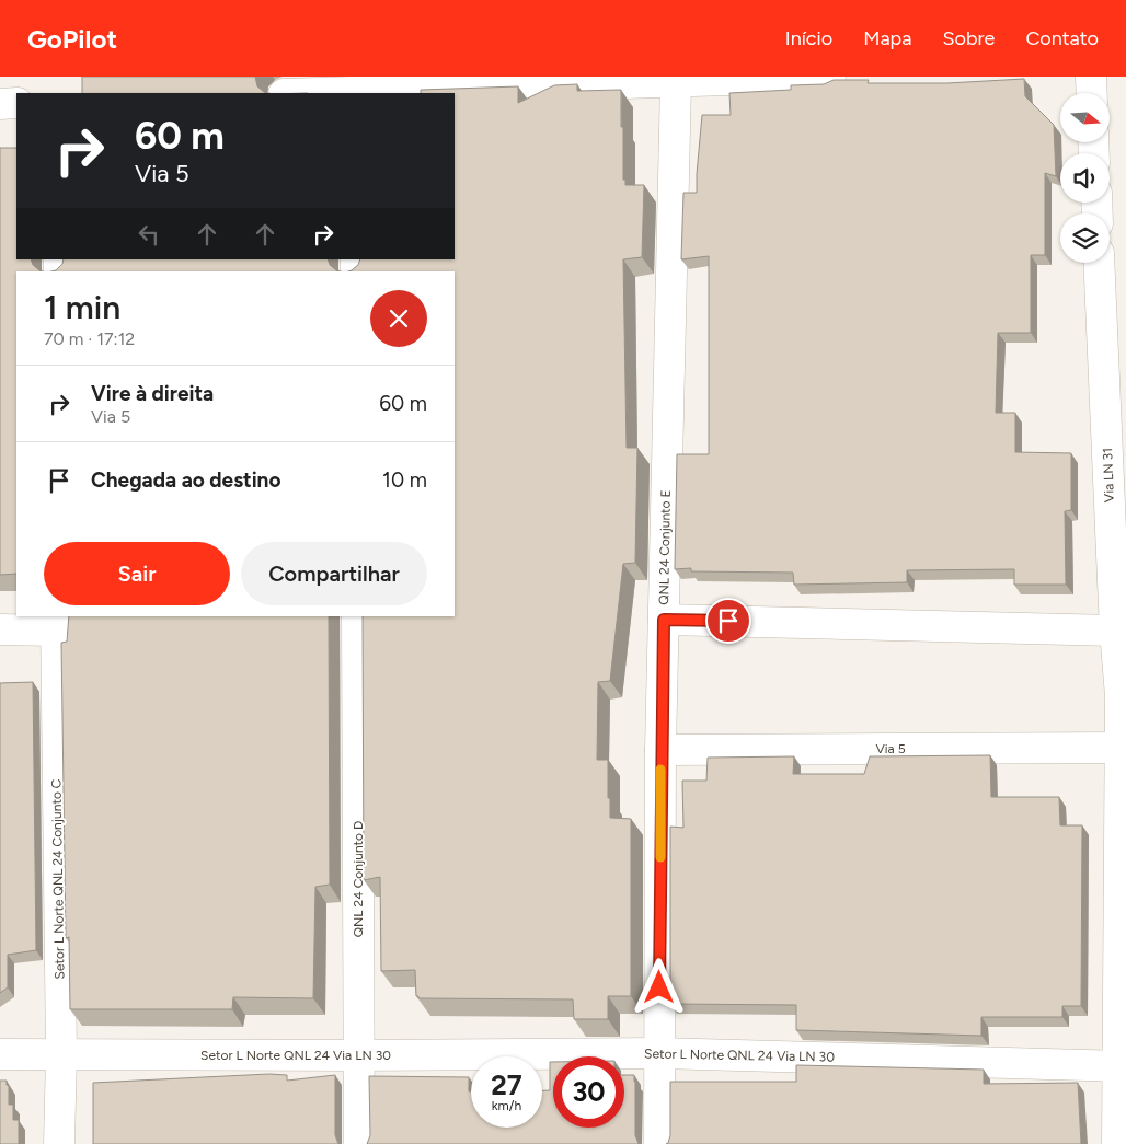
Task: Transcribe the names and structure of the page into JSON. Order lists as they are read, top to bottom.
{
  "streets": {
    "street": [
      "Via LN 31",
      "QNL 24 Conjunto E",
      "Via 5",
      "Setor L Norte QNL 24 Conjunto C",
      "QNL 24 Conjunto D",
      "Setor L Norte QNL 24 Via LN 30"
    ]
  },
  "crossings": [
    ["Via LN 31", "Via 5"],
    ["Via LN 31", "Setor L Norte QNL 24 Via LN 30"],
    ["QNL 24 Conjunto E", "Via 5"],
    ["QNL 24 Conjunto E", "Setor L Norte QNL 24 Via LN 30"],
    ["Setor L Norte QNL 24 Conjunto C", "Setor L Norte QNL 24 Via LN 30"],
    ["QNL 24 Conjunto D", "Setor L Norte QNL 24 Via LN 30"]
  ],
  "north": "right",
  "page": {
    "header": "GoPilot",
    "nav": [
      "Início",
      "Mapa",
      "Sobre",
      "Contato"
    ],
    "turn": ["60 m", "Via 5"],
    "heading": ["1 min", "70 m · 17:12"],
    "list": [
      {
        "name": "Vire à direita",
        "note": "Via 5",
        "value": "60 m"
      },
      {
        "name": "Chegada ao destino",
        "value": "10 m"
      }
    ],
    "buttons": ["Sair", "Compartilhar"],
    "speed": "27 km/h",
    "limit": "30"
  }
}
